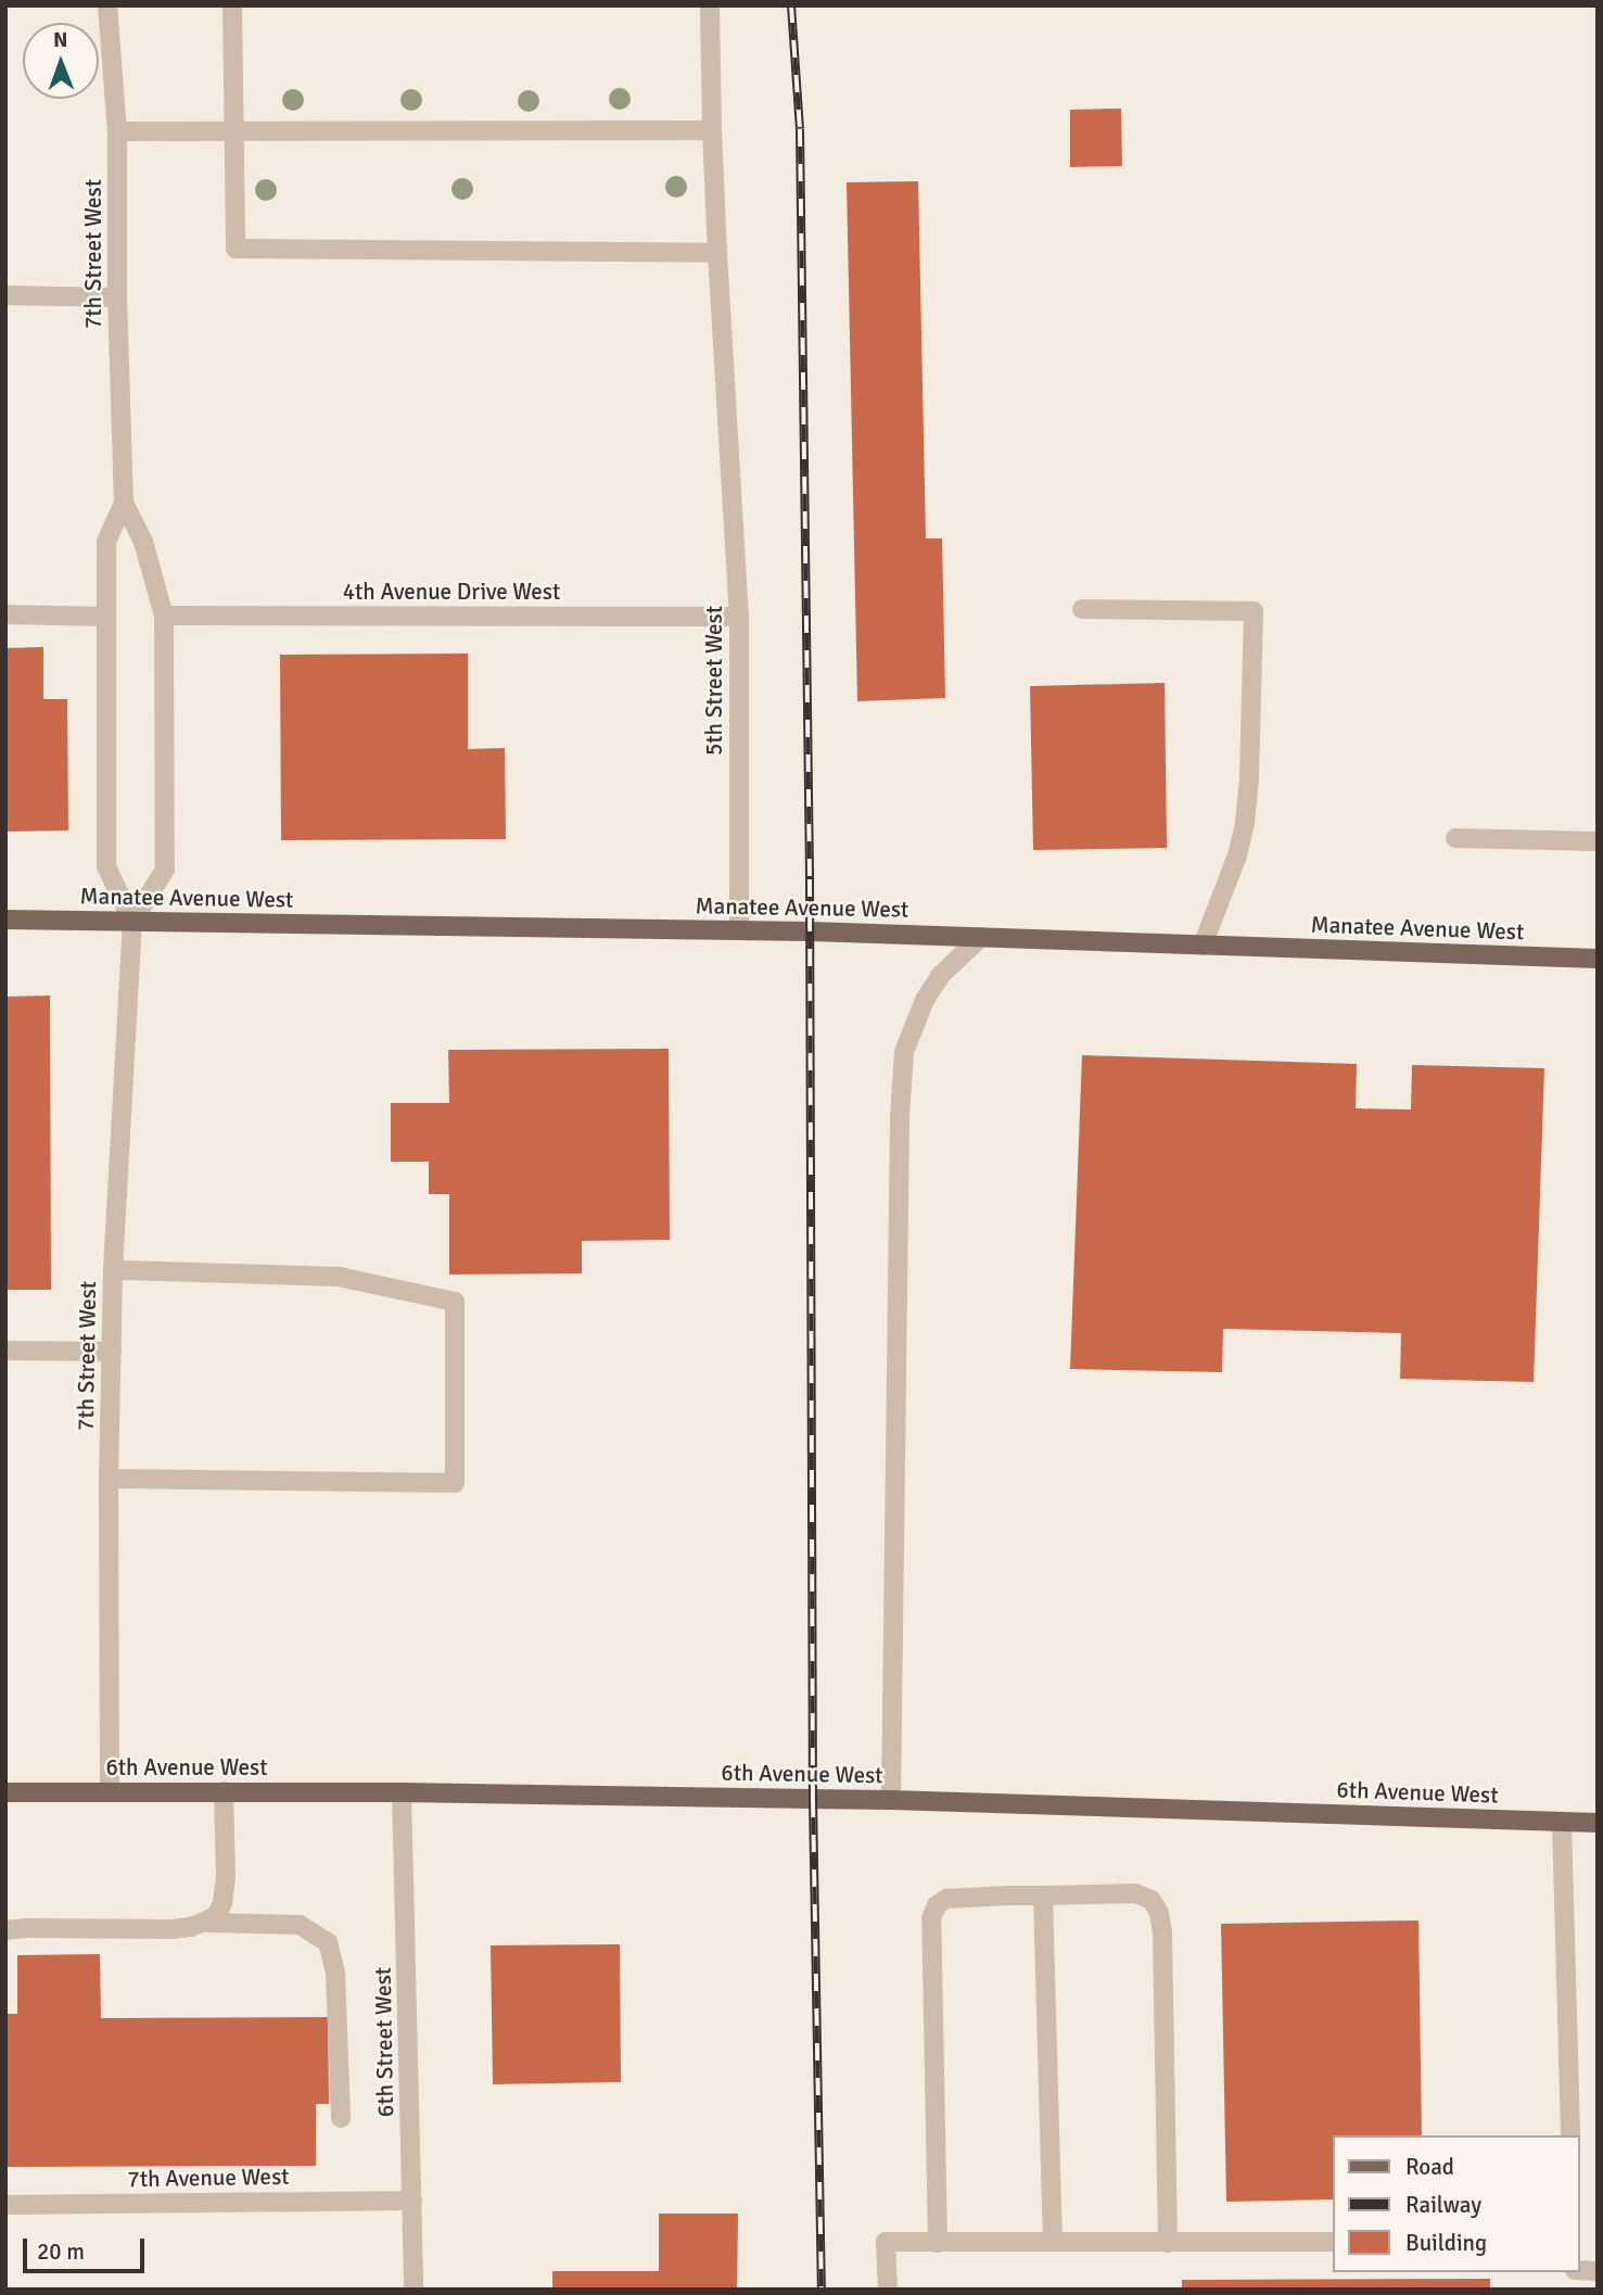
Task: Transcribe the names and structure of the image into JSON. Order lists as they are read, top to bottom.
{
  "streets": {
    "main road": ["Manatee Avenue West", "6th Avenue West"],
    "street": [
      "7th Street West",
      "4th Avenue Drive West",
      "5th Street West",
      "6th Street West",
      "7th Avenue West"
    ]
  },
  "crossings": [
    ["7th Street West", "4th Avenue Drive West"],
    ["7th Street West", "Manatee Avenue West"],
    ["7th Street West", "6th Avenue West"],
    ["4th Avenue Drive West", "5th Street West"],
    ["5th Street West", "Manatee Avenue West"],
    ["6th Avenue West", "6th Street West"],
    ["6th Street West", "7th Avenue West"]
  ],
  "legend": ["Road", "Railway", "Building"],
  "scale_bar": "20 m",
  "north": "top"
}
